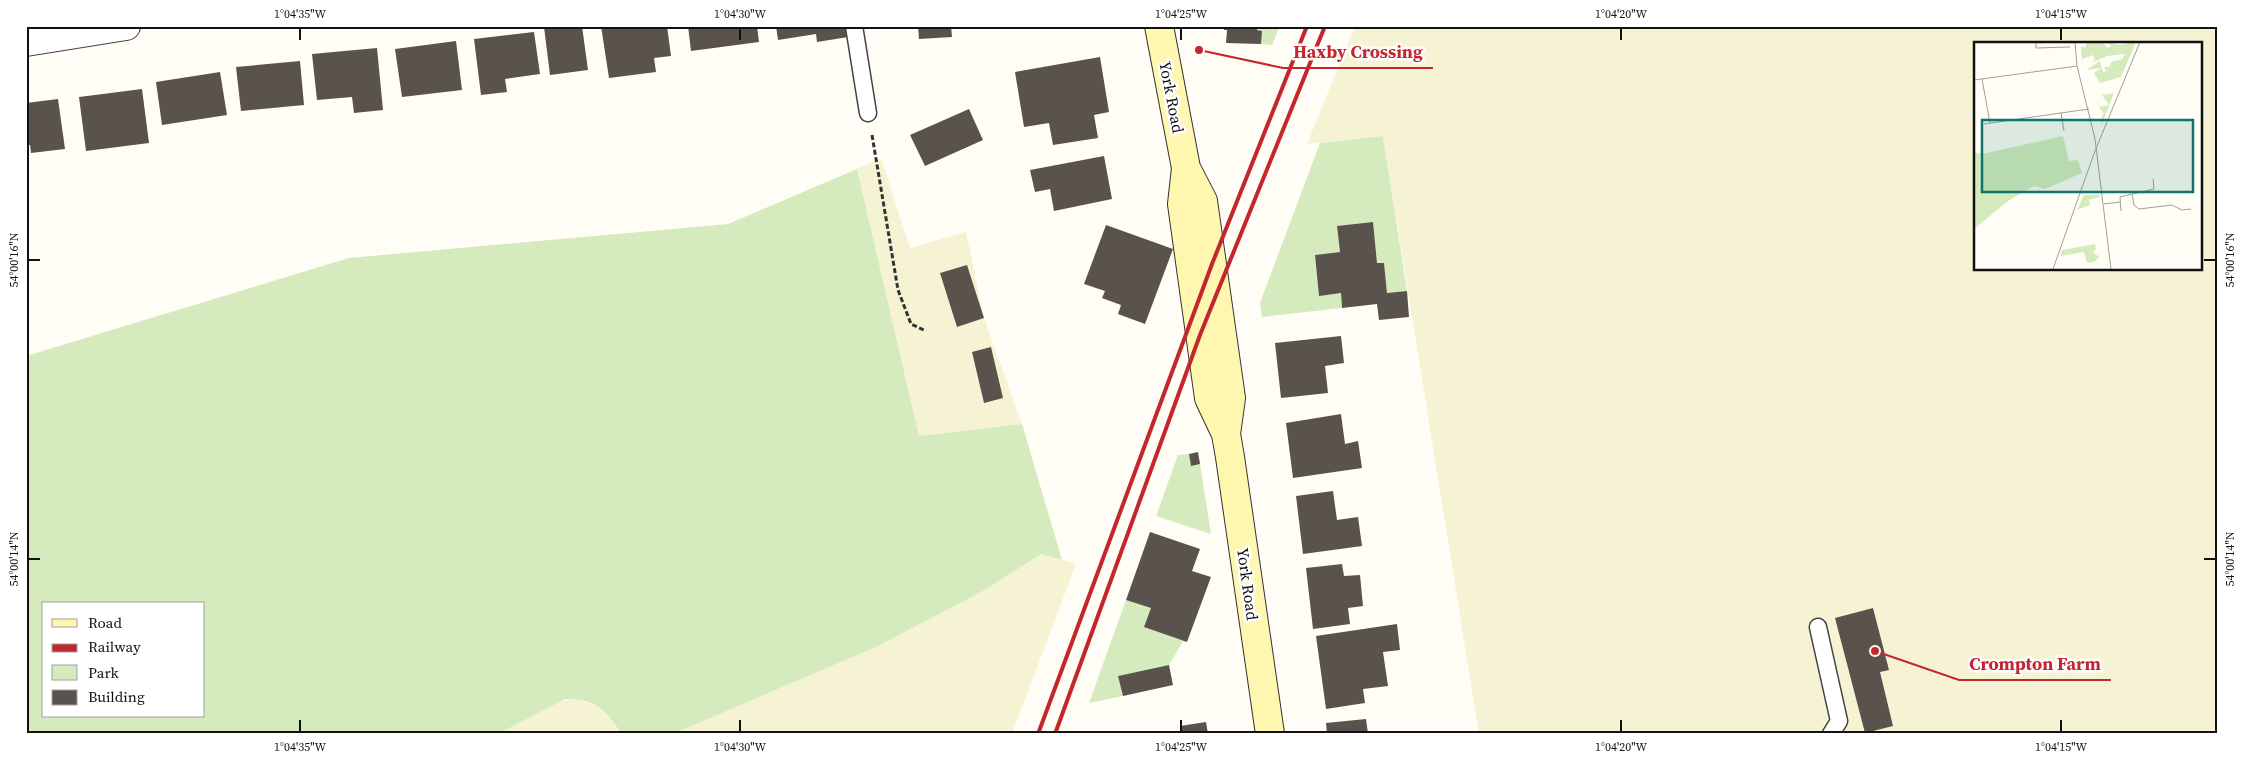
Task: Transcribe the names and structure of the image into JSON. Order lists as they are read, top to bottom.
{
  "streets": {
    "street": ["York Road"]
  },
  "places": ["Haxby Crossing", "Crompton Farm"],
  "legend": [
    "Road",
    "Railway",
    "Park",
    "Building"
  ],
  "coordinates": [
    "1°04'35\"W",
    "1°04'30\"W",
    "1°04'25\"W",
    "1°04'20\"W",
    "1°04'15\"W",
    "54°00'16\"N",
    "54°00'14\"N"
  ]
}
